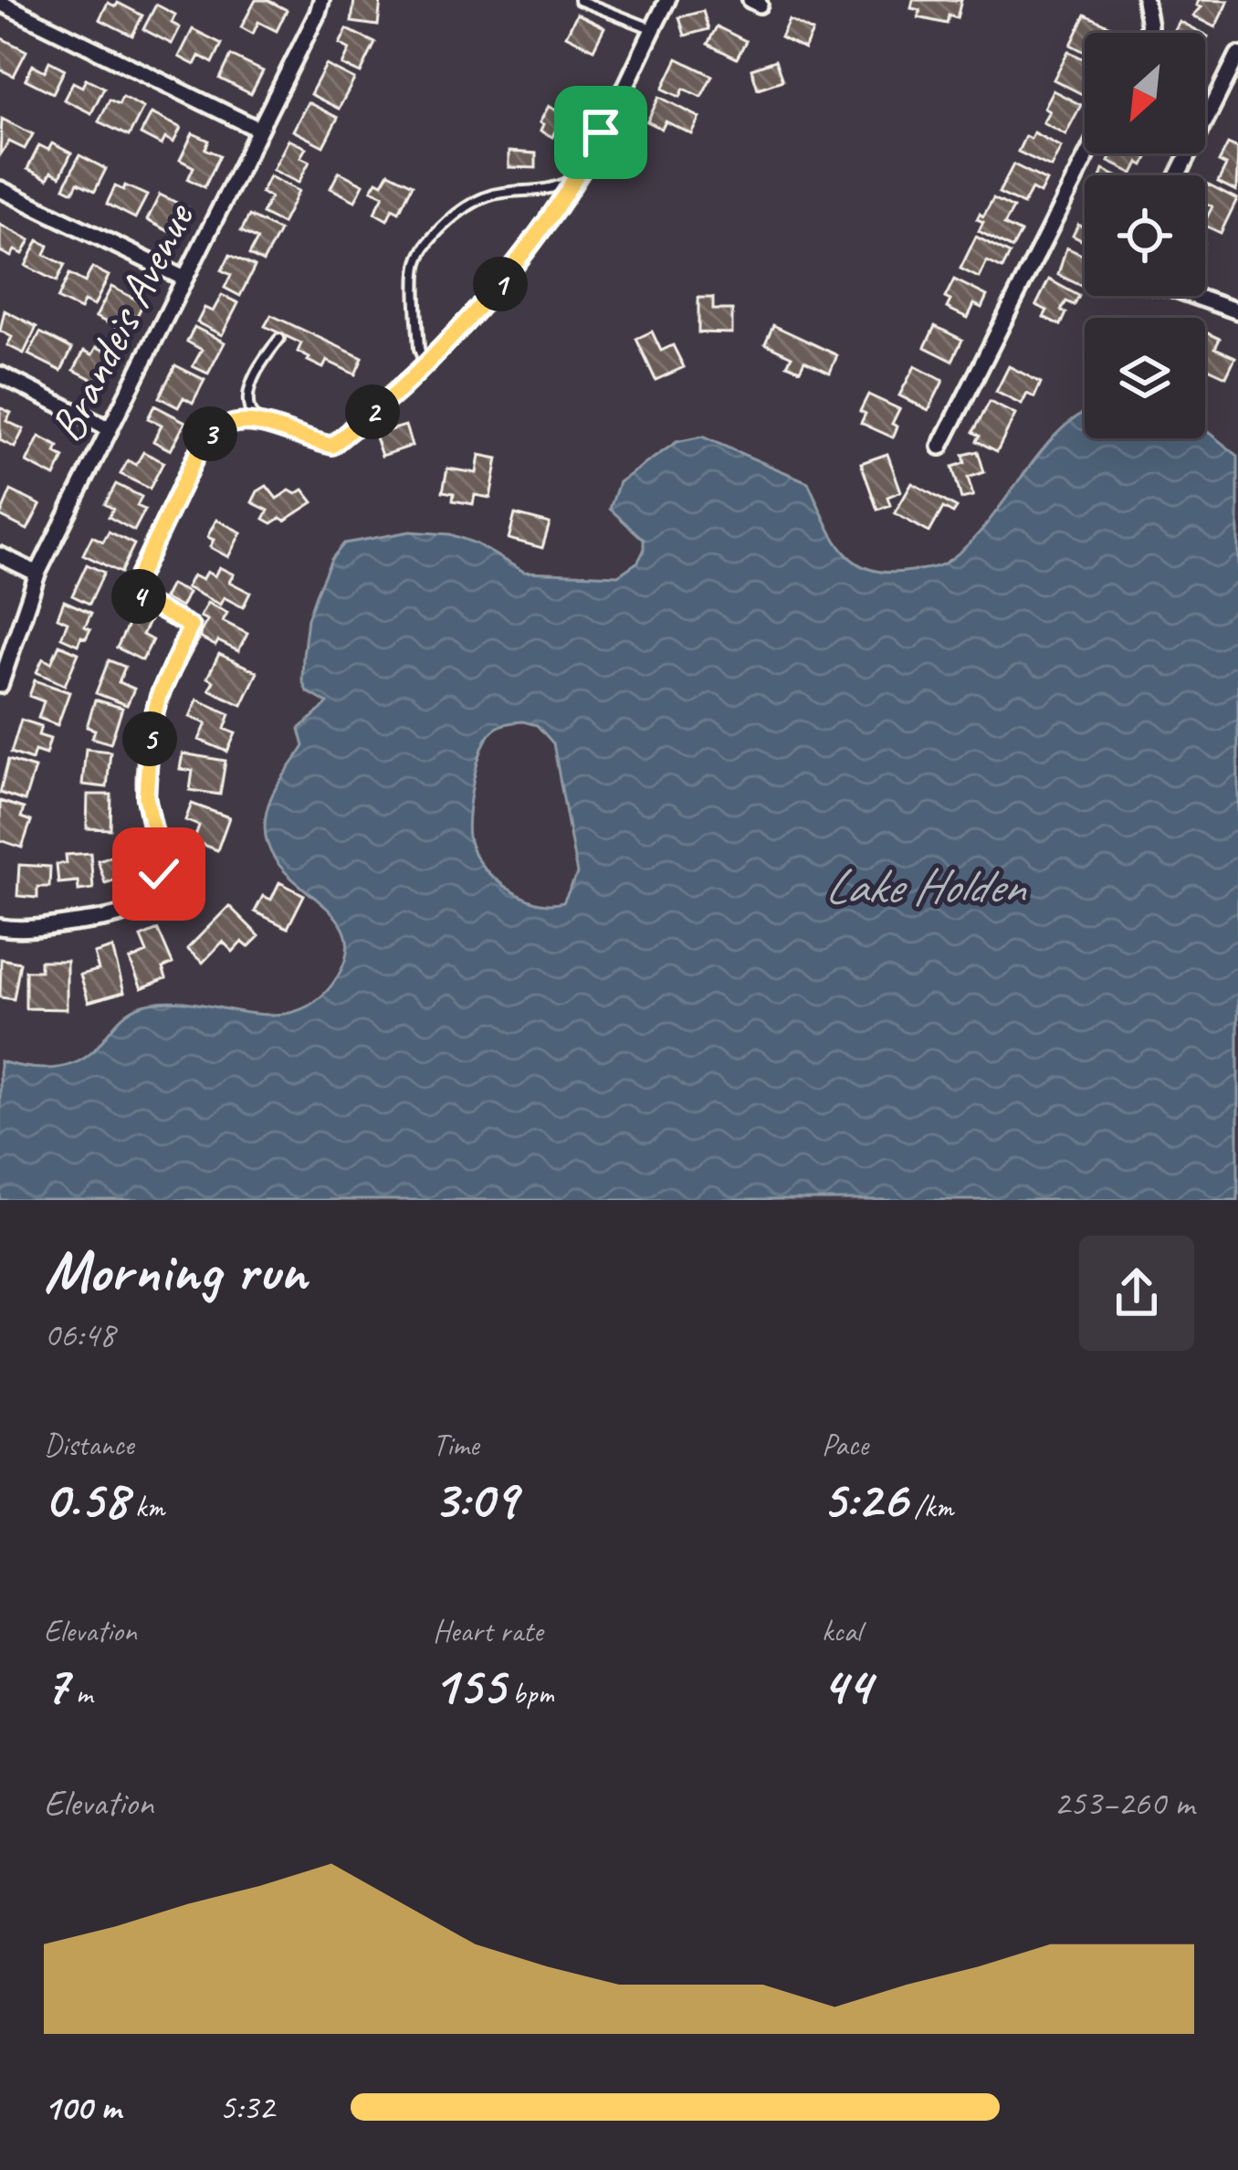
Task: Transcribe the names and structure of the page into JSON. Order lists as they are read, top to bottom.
{
  "streets": {
    "street": ["Brandeis Avenue"]
  },
  "water": ["Lake Holden"],
  "north": "bottom left",
  "page": {
    "pins": [
      "1",
      "2",
      "3",
      "4",
      "5"
    ],
    "heading": ["Morning run", "06:48"],
    "stats": [
      ["Distance", "0.58 km"],
      ["Time", "3:09"],
      ["Pace", "5:26 /km"],
      ["Elevation", "7 m"],
      ["Heart rate", "155 bpm"],
      ["kcal", "44"]
    ],
    "chart": ["Elevation", "253–260 m"],
    "list": [
      {
        "name": "100 m",
        "note": "5:32"
      }
    ]
  }
}
